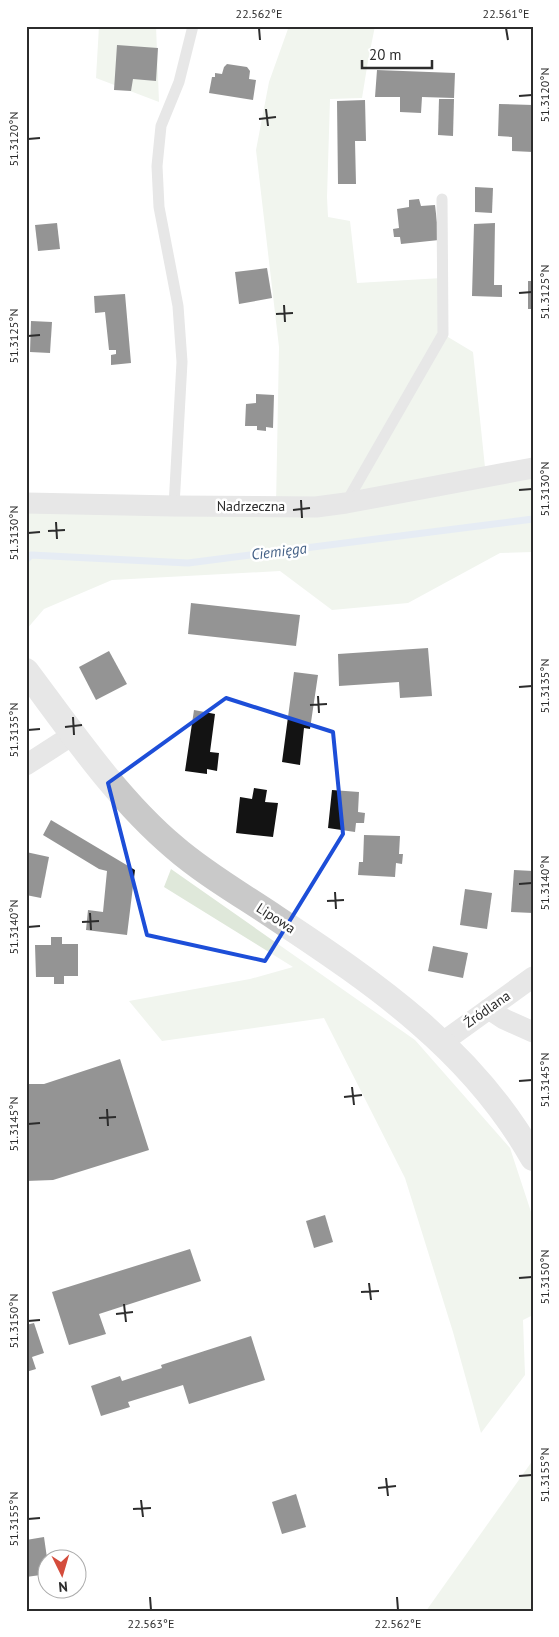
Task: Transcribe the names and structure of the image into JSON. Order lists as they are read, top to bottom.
{
  "streets": {
    "street": ["Nadrzeczna", "Lipowa", "Źródlana"]
  },
  "crossings": [
    ["Lipowa", "Źródlana"]
  ],
  "water": ["Ciemięga"],
  "scale_bar": "20 m",
  "north": "bottom",
  "coordinates": [
    "22.562°E",
    "22.561°E",
    "51.3120°N",
    "51.3125°N",
    "51.3130°N",
    "51.3135°N",
    "51.3140°N",
    "51.3145°N",
    "51.3150°N",
    "51.3155°N",
    "22.563°E"
  ]
}
